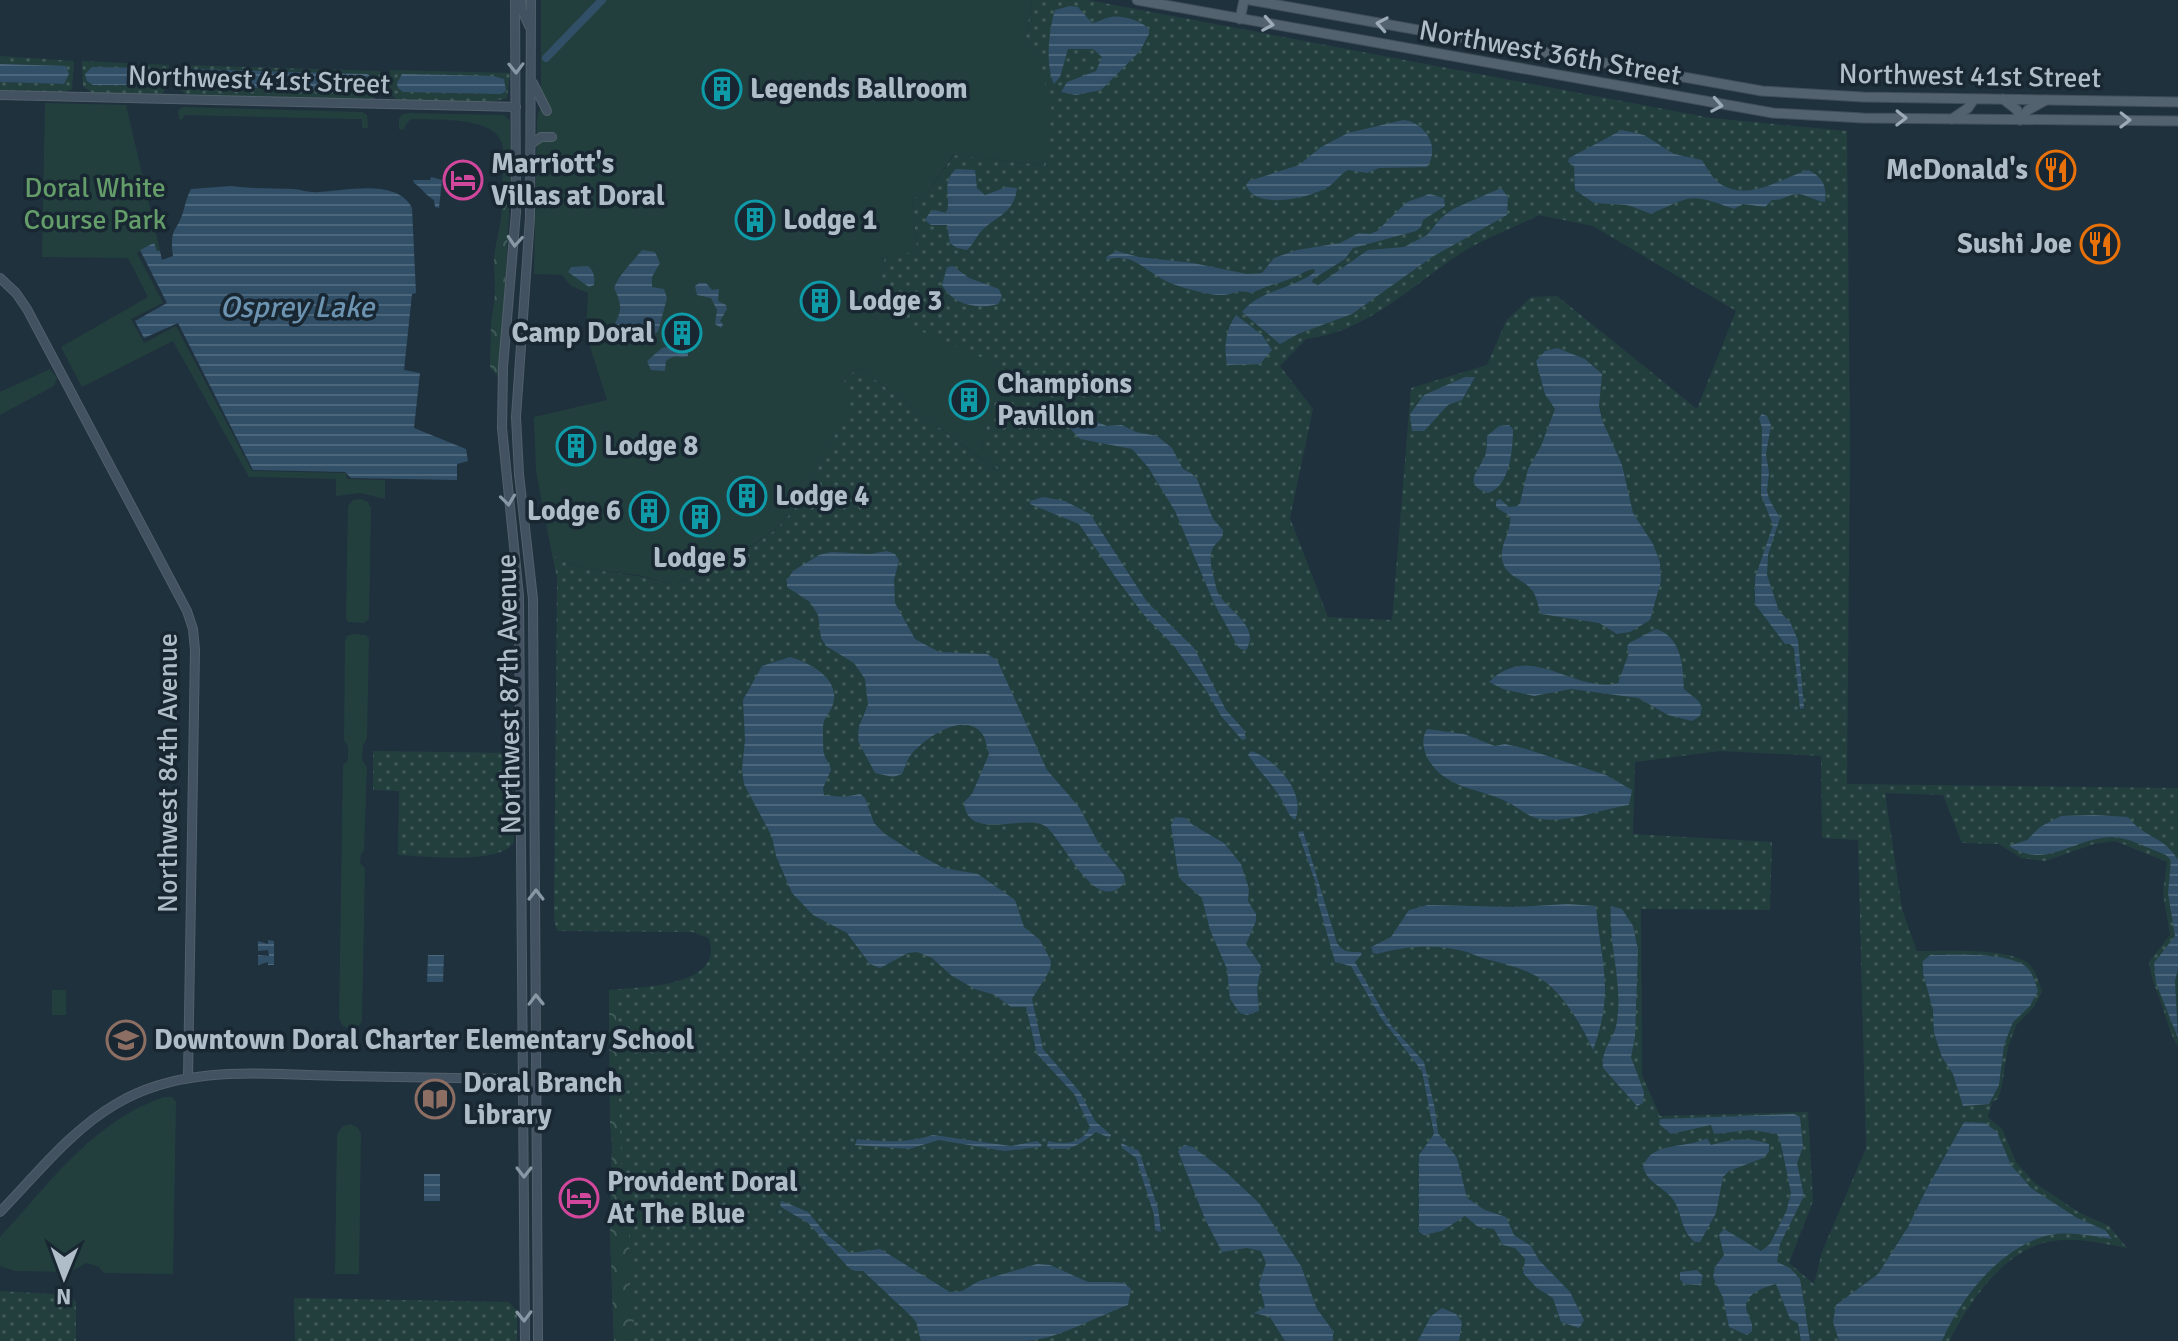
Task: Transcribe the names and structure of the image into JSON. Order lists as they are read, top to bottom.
{
  "streets": {
    "main road": [
      "Northwest 36th Street",
      "Northwest 41st Street",
      "Northwest 87th Avenue",
      "Northwest 84th Avenue"
    ]
  },
  "crossings": [
    ["Northwest 36th Street", "Northwest 41st Street"],
    ["Northwest 41st Street", "Northwest 87th Avenue"]
  ],
  "water": ["Osprey Lake"],
  "parks": ["Doral White Course Park"],
  "places": {
    "building": [
      "Legends Ballroom",
      "Lodge 1",
      "Lodge 3",
      "Camp Doral",
      "Champions Pavillon",
      "Lodge 8",
      "Lodge 4",
      "Lodge 6",
      "Lodge 5"
    ],
    "restaurant": ["McDonald's", "Sushi Joe"],
    "hotel": ["Marriott's Villas at Doral", "Provident Doral At The Blue"],
    "school or university": ["Downtown Doral Charter Elementary School"],
    "library": ["Doral Branch Library"]
  },
  "north": "bottom"
}
